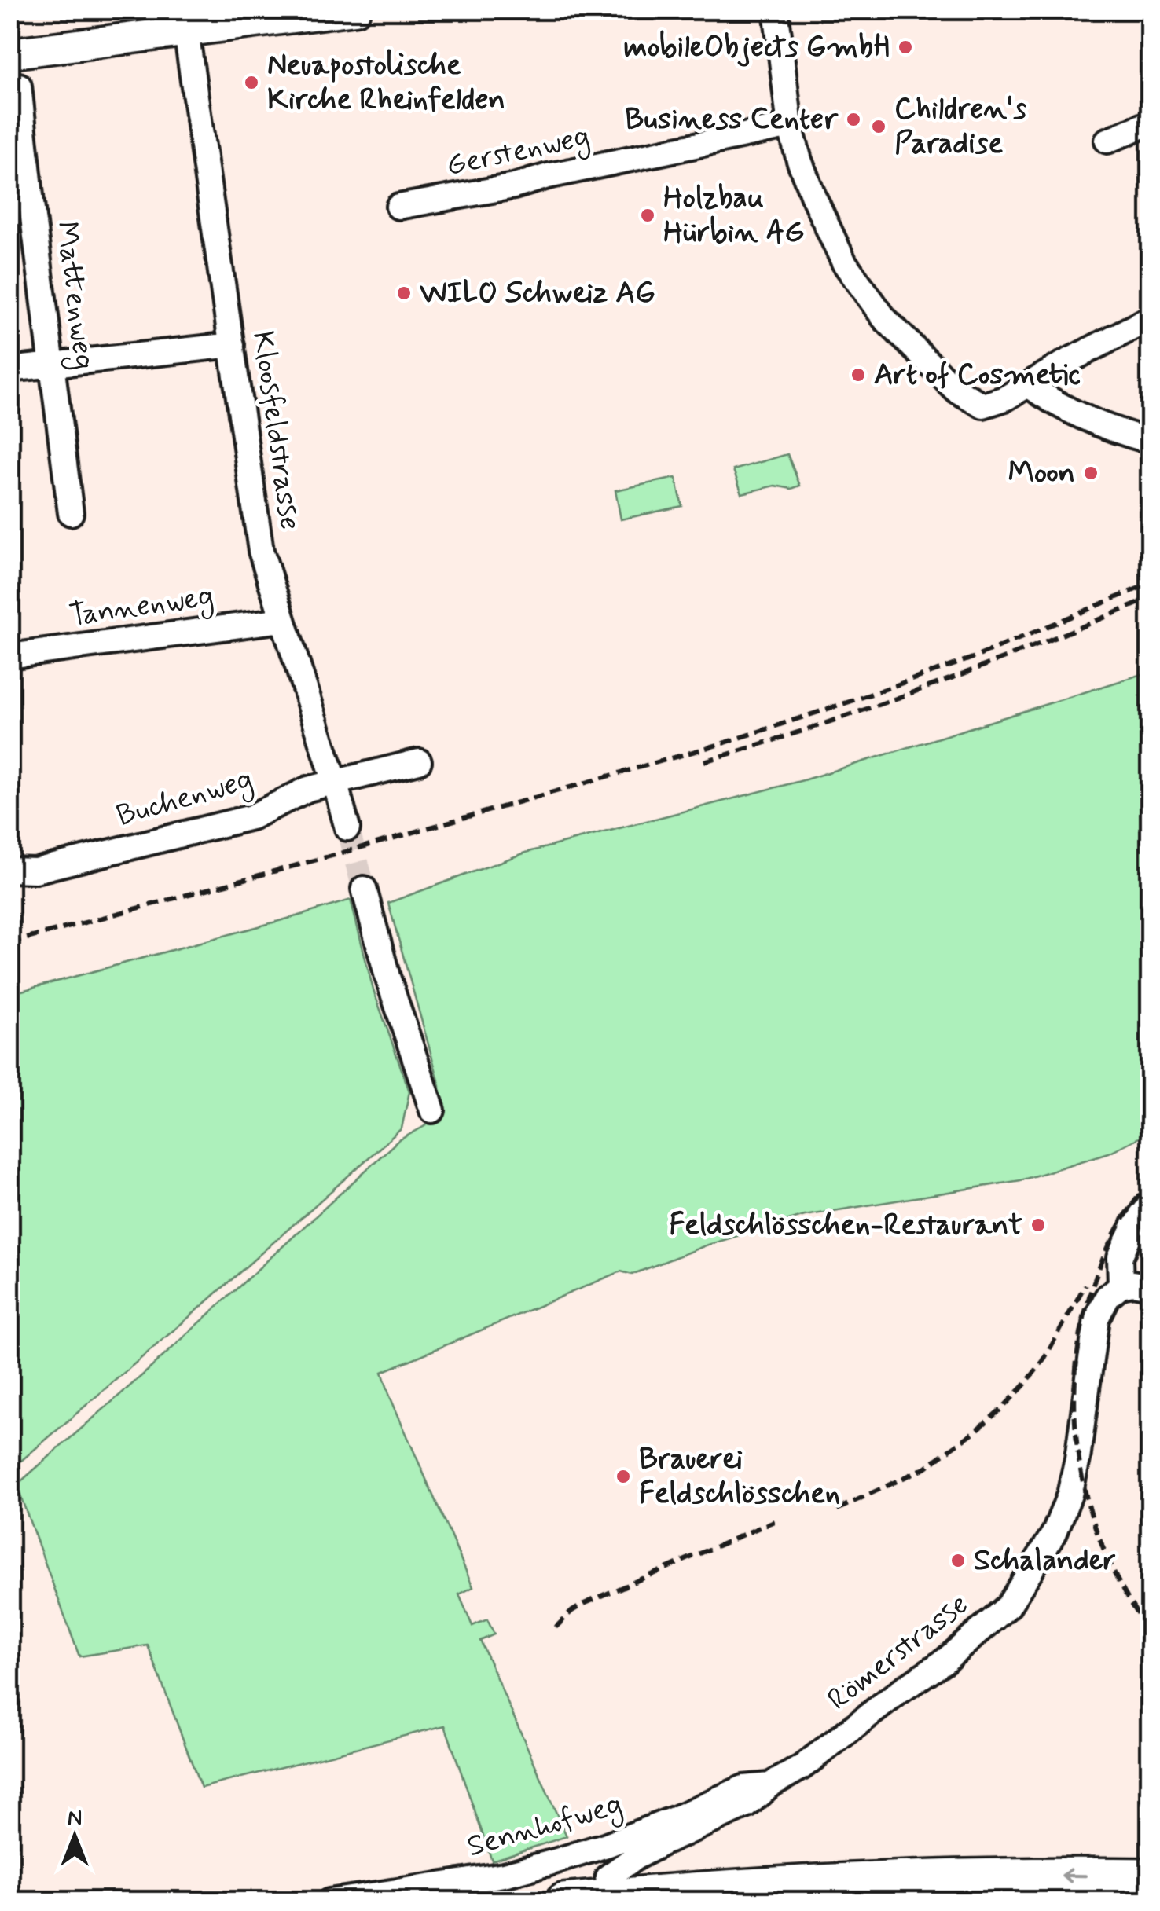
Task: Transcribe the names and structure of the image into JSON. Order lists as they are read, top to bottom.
{
  "streets": {
    "street": [
      "Gerstenweg",
      "Mattenweg",
      "Kloosfeldstrasse",
      "Tannenweg",
      "Buchenweg",
      "Römerstrasse",
      "Sennhofweg"
    ]
  },
  "crossings": [
    ["Kloosfeldstrasse", "Tannenweg"],
    ["Kloosfeldstrasse", "Buchenweg"],
    ["Römerstrasse", "Sennhofweg"]
  ],
  "places": [
    "mobileObjects GmbH",
    "Neuapostolische Kirche Rheinfelden",
    "Business Center",
    "Children's Paradise",
    "Holzbau Hürbin AG",
    "WILO Schweiz AG",
    "Art of Cosmetic",
    "Moon",
    "Feldschlösschen-Restaurant",
    "Brauerei Feldschlösschen",
    "Schalander"
  ],
  "north": "top"
}
